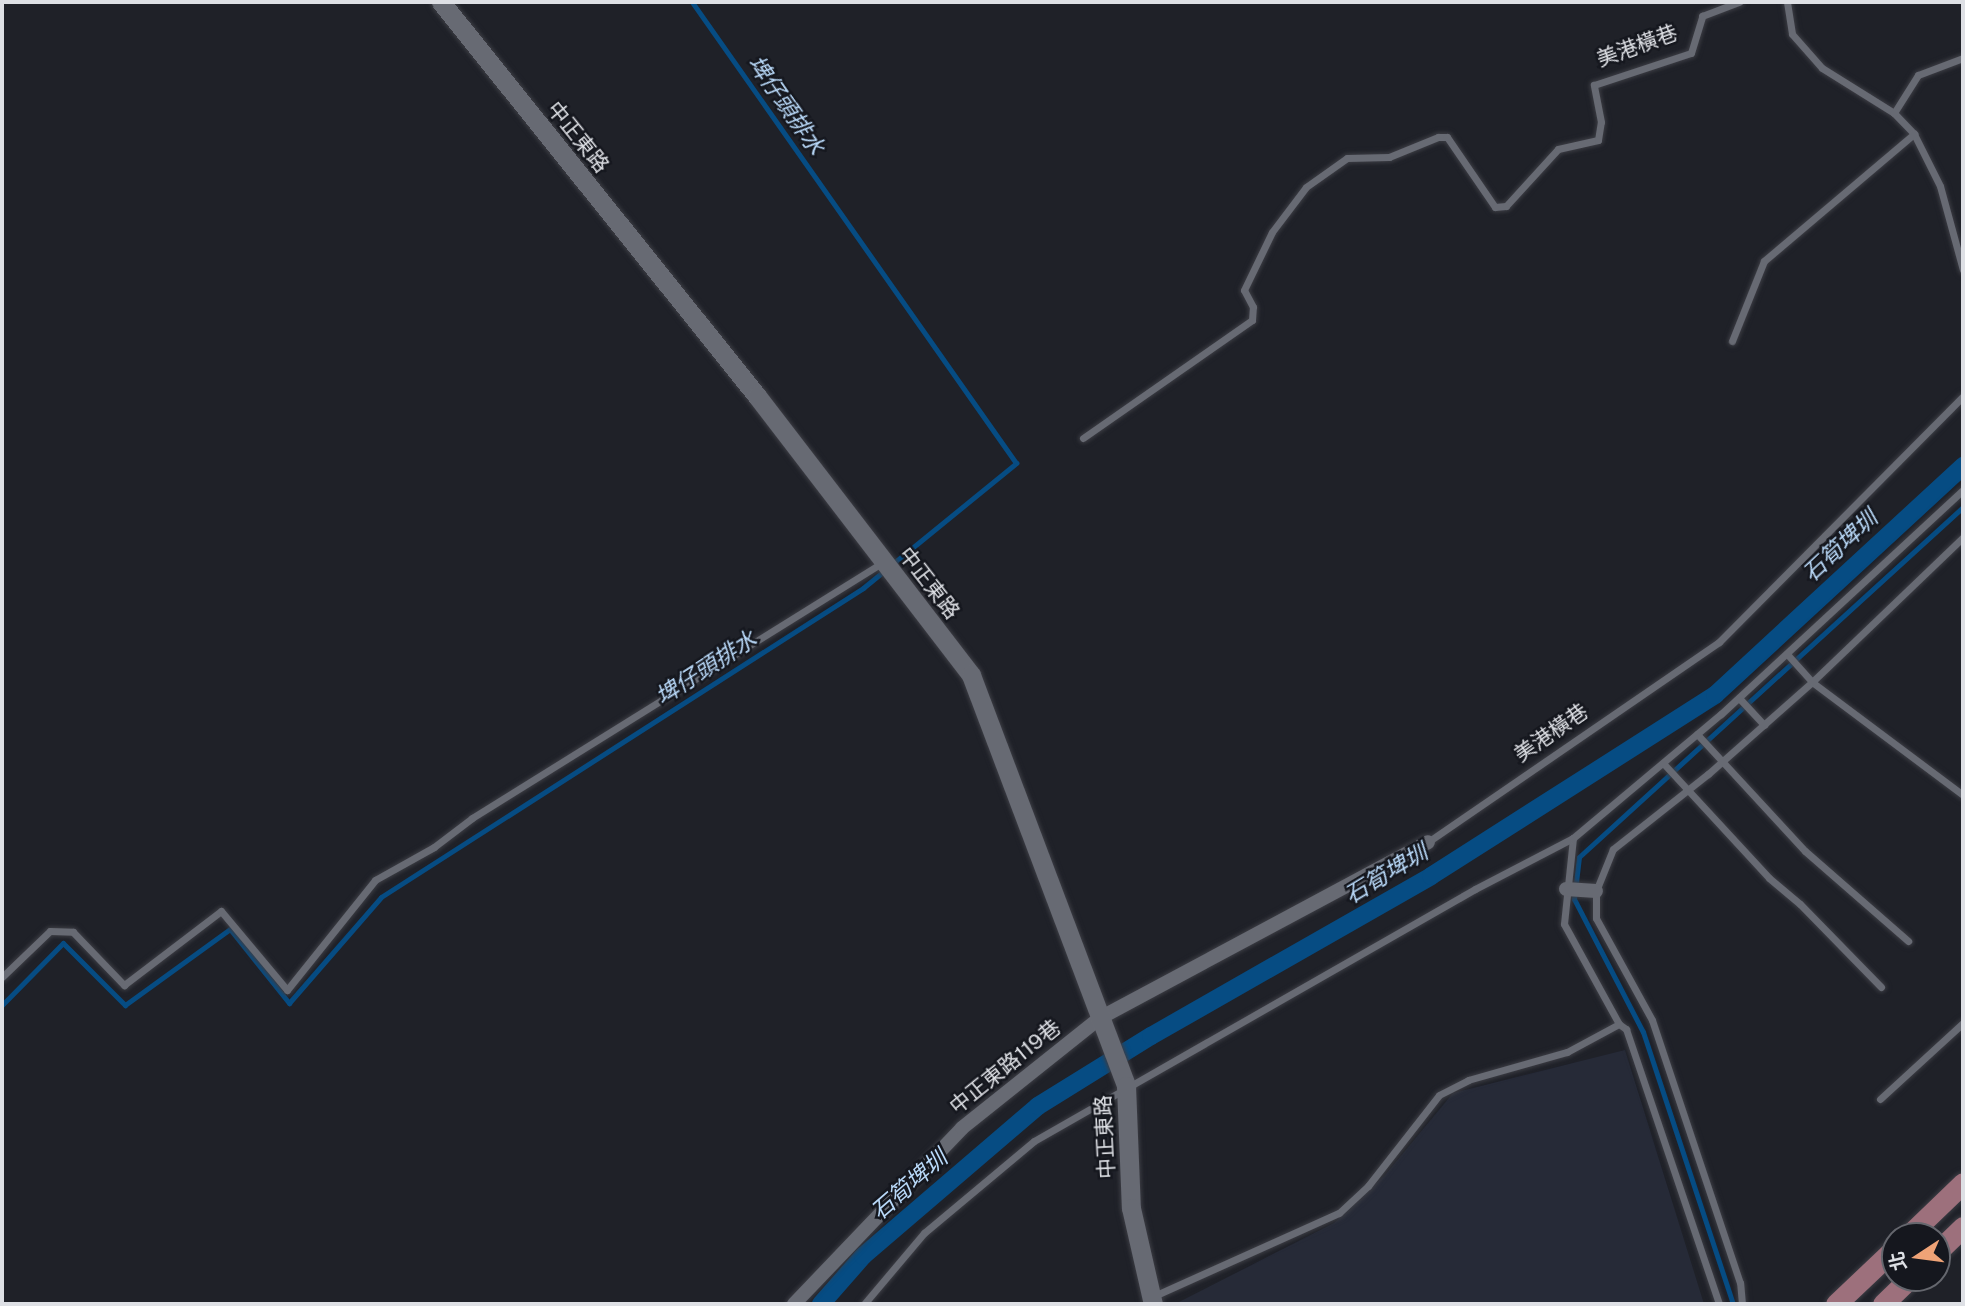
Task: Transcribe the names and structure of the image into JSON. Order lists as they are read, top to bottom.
{
  "streets": {
    "main road": ["中正東路"],
    "street": ["美港橫巷", "中正東路119巷"]
  },
  "crossings": [
    ["美港橫巷", "中正東路"],
    ["美港橫巷", "中正東路119巷"],
    ["中正東路", "中正東路119巷"]
  ],
  "water": ["埤仔頭排水", "石筍埤圳"],
  "north": "left"
}
